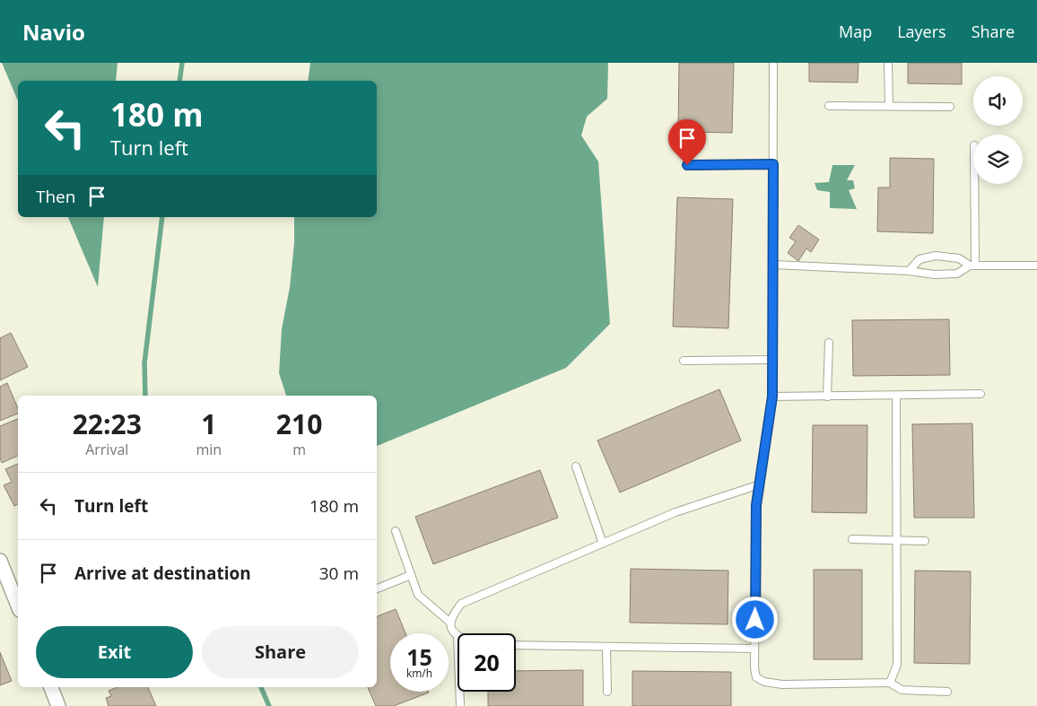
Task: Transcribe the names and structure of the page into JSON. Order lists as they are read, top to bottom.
{
  "page": {
    "header": "Navio",
    "nav": ["Map", "Layers", "Share"],
    "turn": ["180 m", "Turn left"],
    "then": "Then",
    "eta": [
      "22:23",
      "Arrival",
      "1",
      "min",
      "210",
      "m"
    ],
    "list": [
      {
        "name": "Turn left",
        "value": "180 m"
      },
      {
        "name": "Arrive at destination",
        "value": "30 m"
      }
    ],
    "buttons": ["Exit", "Share"],
    "speed": "15 km/h",
    "limit": "20"
  }
}
